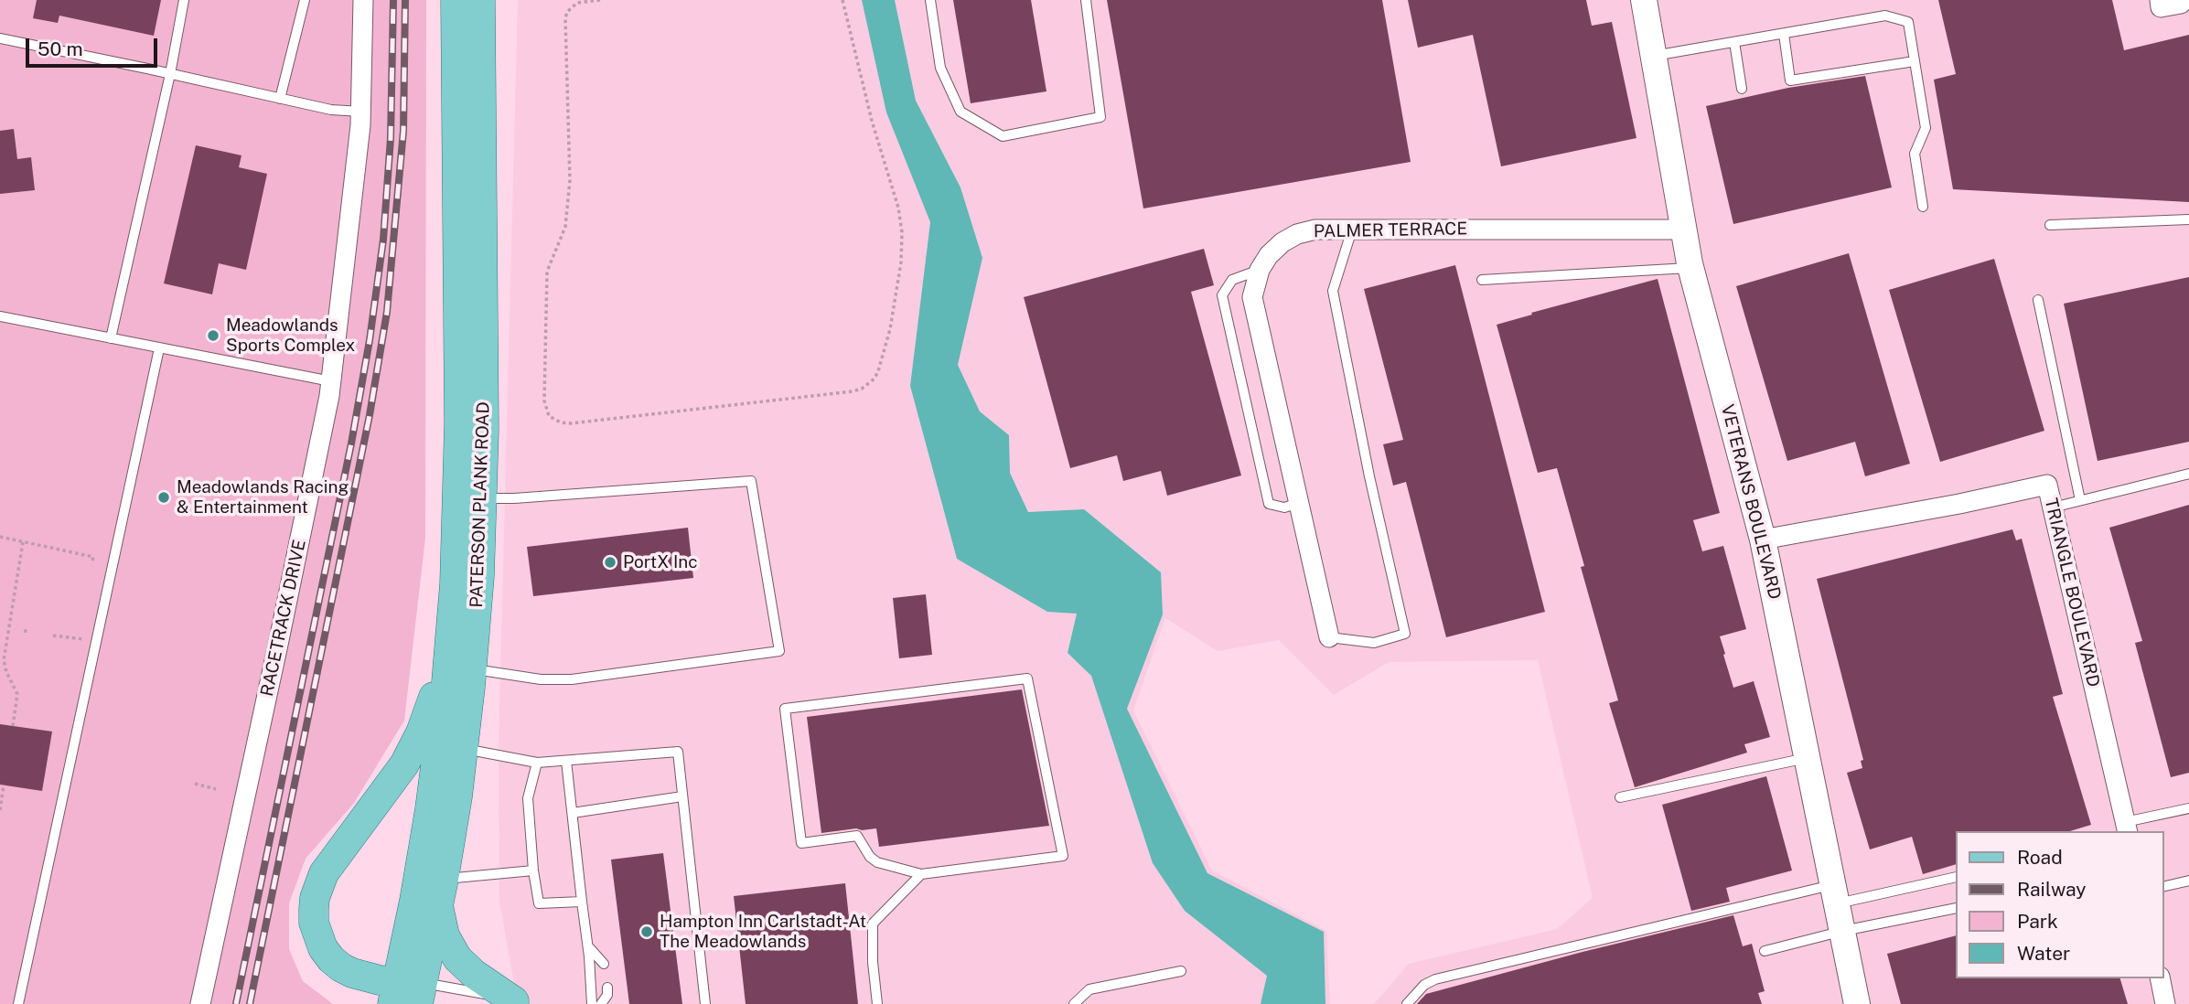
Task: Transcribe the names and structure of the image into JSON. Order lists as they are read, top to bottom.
{
  "streets": {
    "main road": ["PATERSON PLANK ROAD"],
    "street": [
      "PALMER TERRACE",
      "VETERANS BOULEVARD",
      "TRIANGLE BOULEVARD",
      "RACETRACK DRIVE"
    ]
  },
  "crossings": [
    ["PALMER TERRACE", "VETERANS BOULEVARD"],
    ["VETERANS BOULEVARD", "TRIANGLE BOULEVARD"]
  ],
  "places": [
    "Meadowlands Sports Complex",
    "Meadowlands Racing & Entertainment",
    "PortX Inc",
    "Hampton Inn Carlstadt-At The Meadowlands"
  ],
  "legend": [
    "Road",
    "Railway",
    "Park",
    "Water"
  ],
  "scale_bar": "50 m"
}
